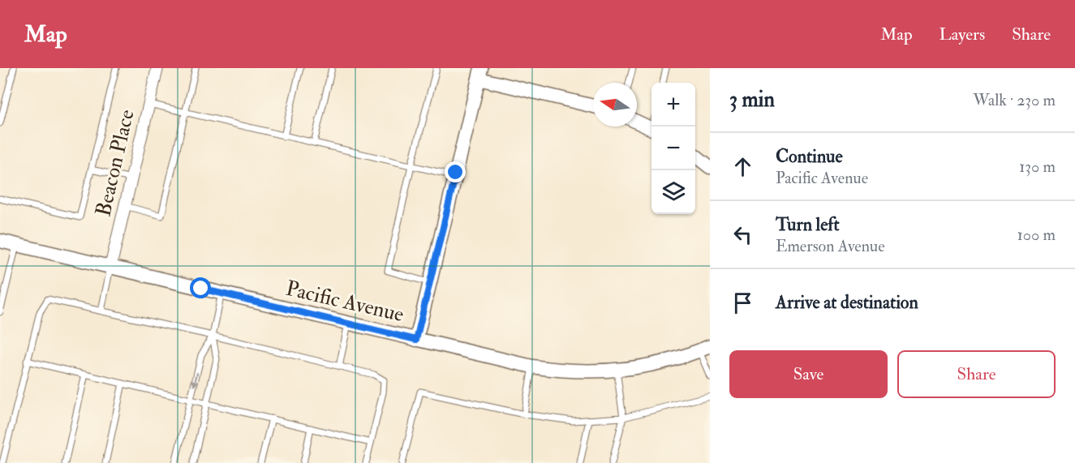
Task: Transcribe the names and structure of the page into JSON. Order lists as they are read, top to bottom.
{
  "streets": {
    "street": ["Beacon Place", "Pacific Avenue"]
  },
  "crossings": [
    ["Beacon Place", "Pacific Avenue"]
  ],
  "north": "left",
  "page": {
    "header": "Map",
    "nav": ["Map", "Layers", "Share"],
    "heading": ["3 min", "Walk · 230 m"],
    "map_buttons": ["+", "−"],
    "list": [
      ["Continue", "Pacific Avenue", "130 m"],
      ["Turn left", "Emerson Avenue", "100 m"],
      "Arrive at destination"
    ],
    "buttons": ["Save", "Share"]
  }
}
